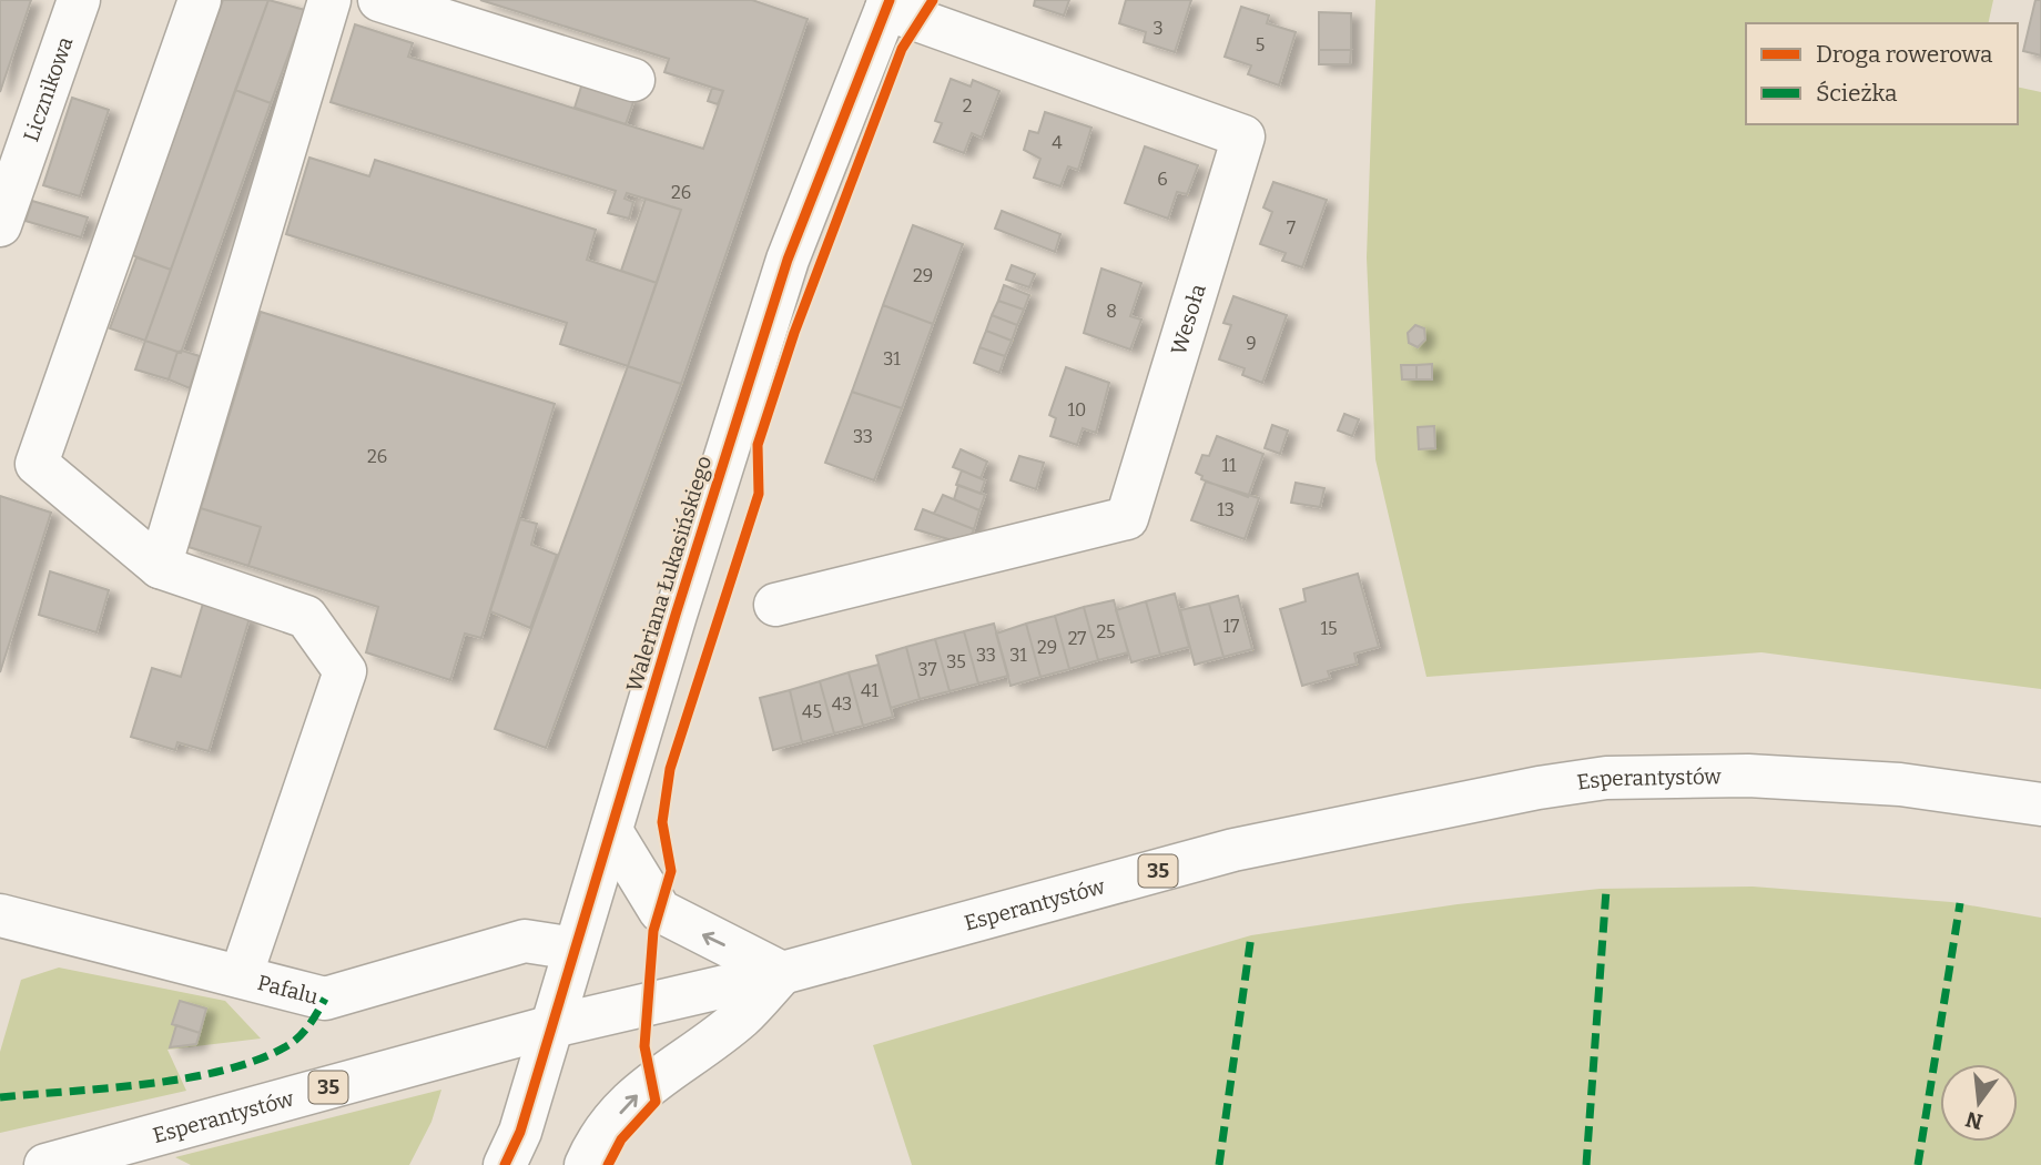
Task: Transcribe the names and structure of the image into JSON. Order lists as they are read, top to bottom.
{
  "streets": {
    "street": [
      "Licznikowa",
      "Wesoła",
      "Waleriana Łukasińskiego",
      "Esperantystów",
      "35",
      "Pafalu"
    ]
  },
  "crossings": [
    ["Wesoła", "Waleriana Łukasińskiego"],
    ["Waleriana Łukasińskiego", "Esperantystów"],
    ["Waleriana Łukasińskiego", "Pafalu"]
  ],
  "house_numbers": [
    "3",
    "5",
    "2",
    "4",
    "6",
    "26",
    "7",
    "29",
    "8",
    "9",
    "31",
    "10",
    "33",
    "26",
    "11",
    "13",
    "17",
    "15",
    "25",
    "27",
    "29",
    "33",
    "31",
    "35",
    "37",
    "41",
    "43",
    "45"
  ],
  "legend": ["Droga rowerowa", "Ścieżka"],
  "north": "bottom"
}
